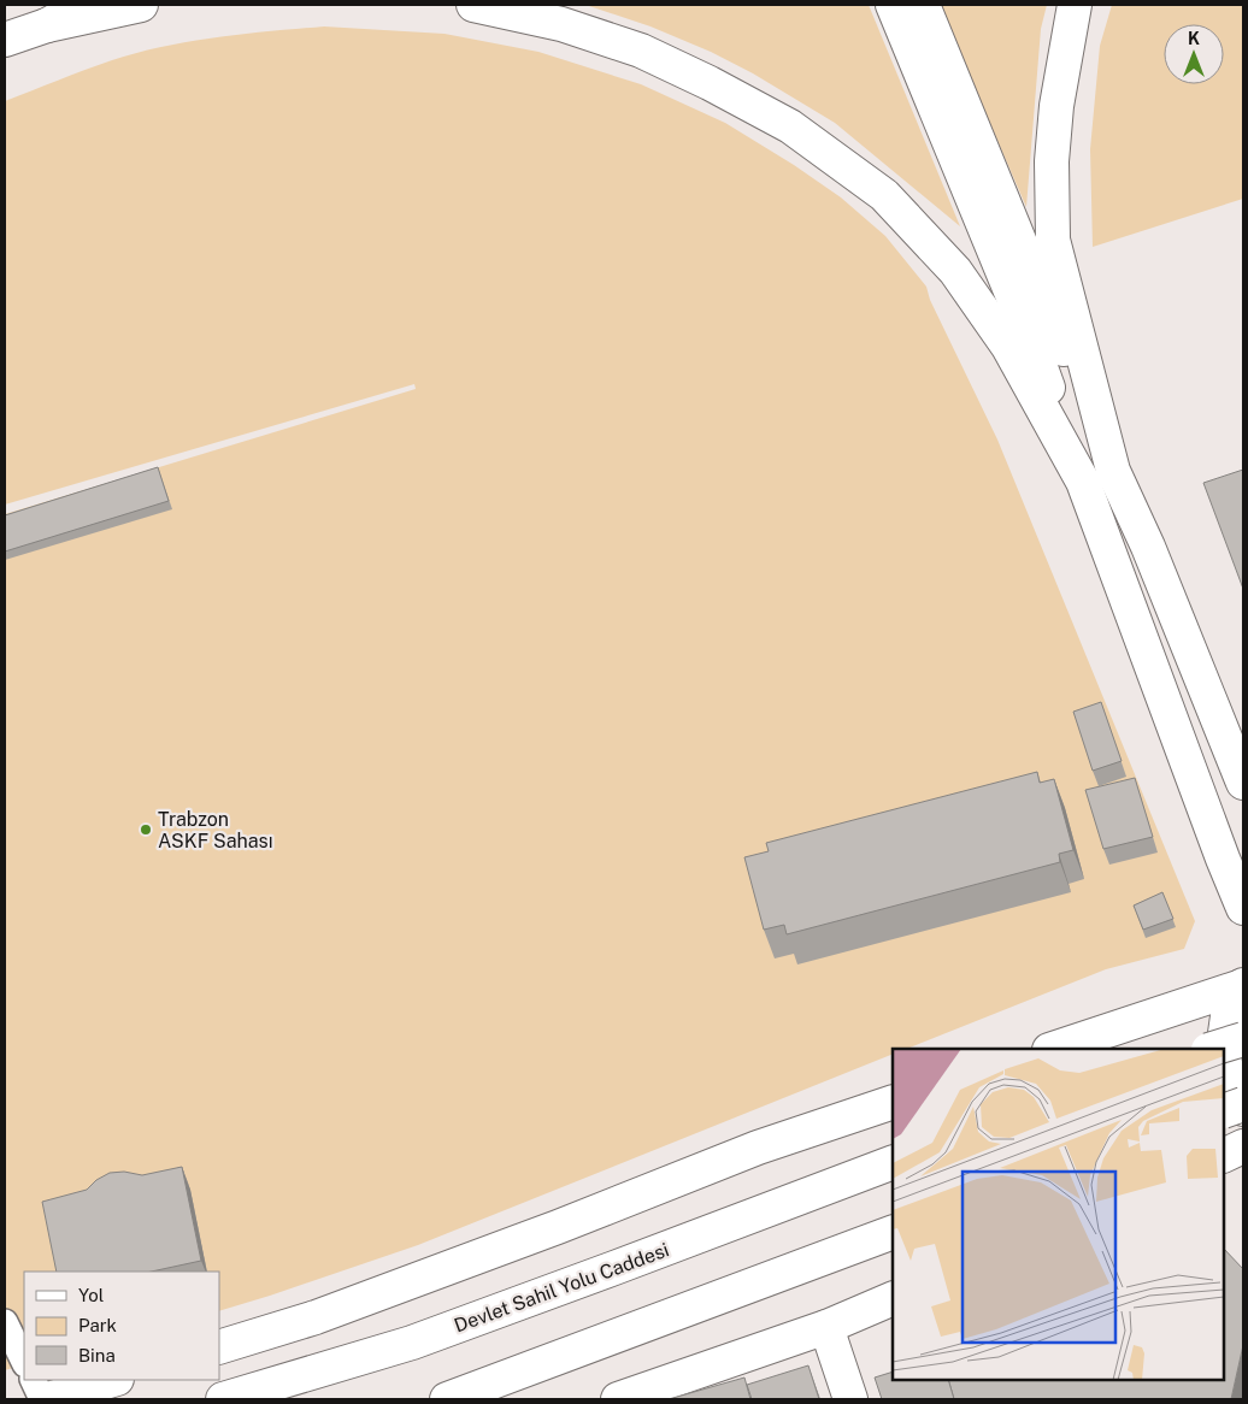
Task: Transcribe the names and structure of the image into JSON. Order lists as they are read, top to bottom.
{
  "streets": {
    "main road": ["Devlet Sahil Yolu Caddesi"]
  },
  "places": ["Trabzon ASKF Sahası"],
  "legend": ["Yol", "Park", "Bina"],
  "north": "top"
}
